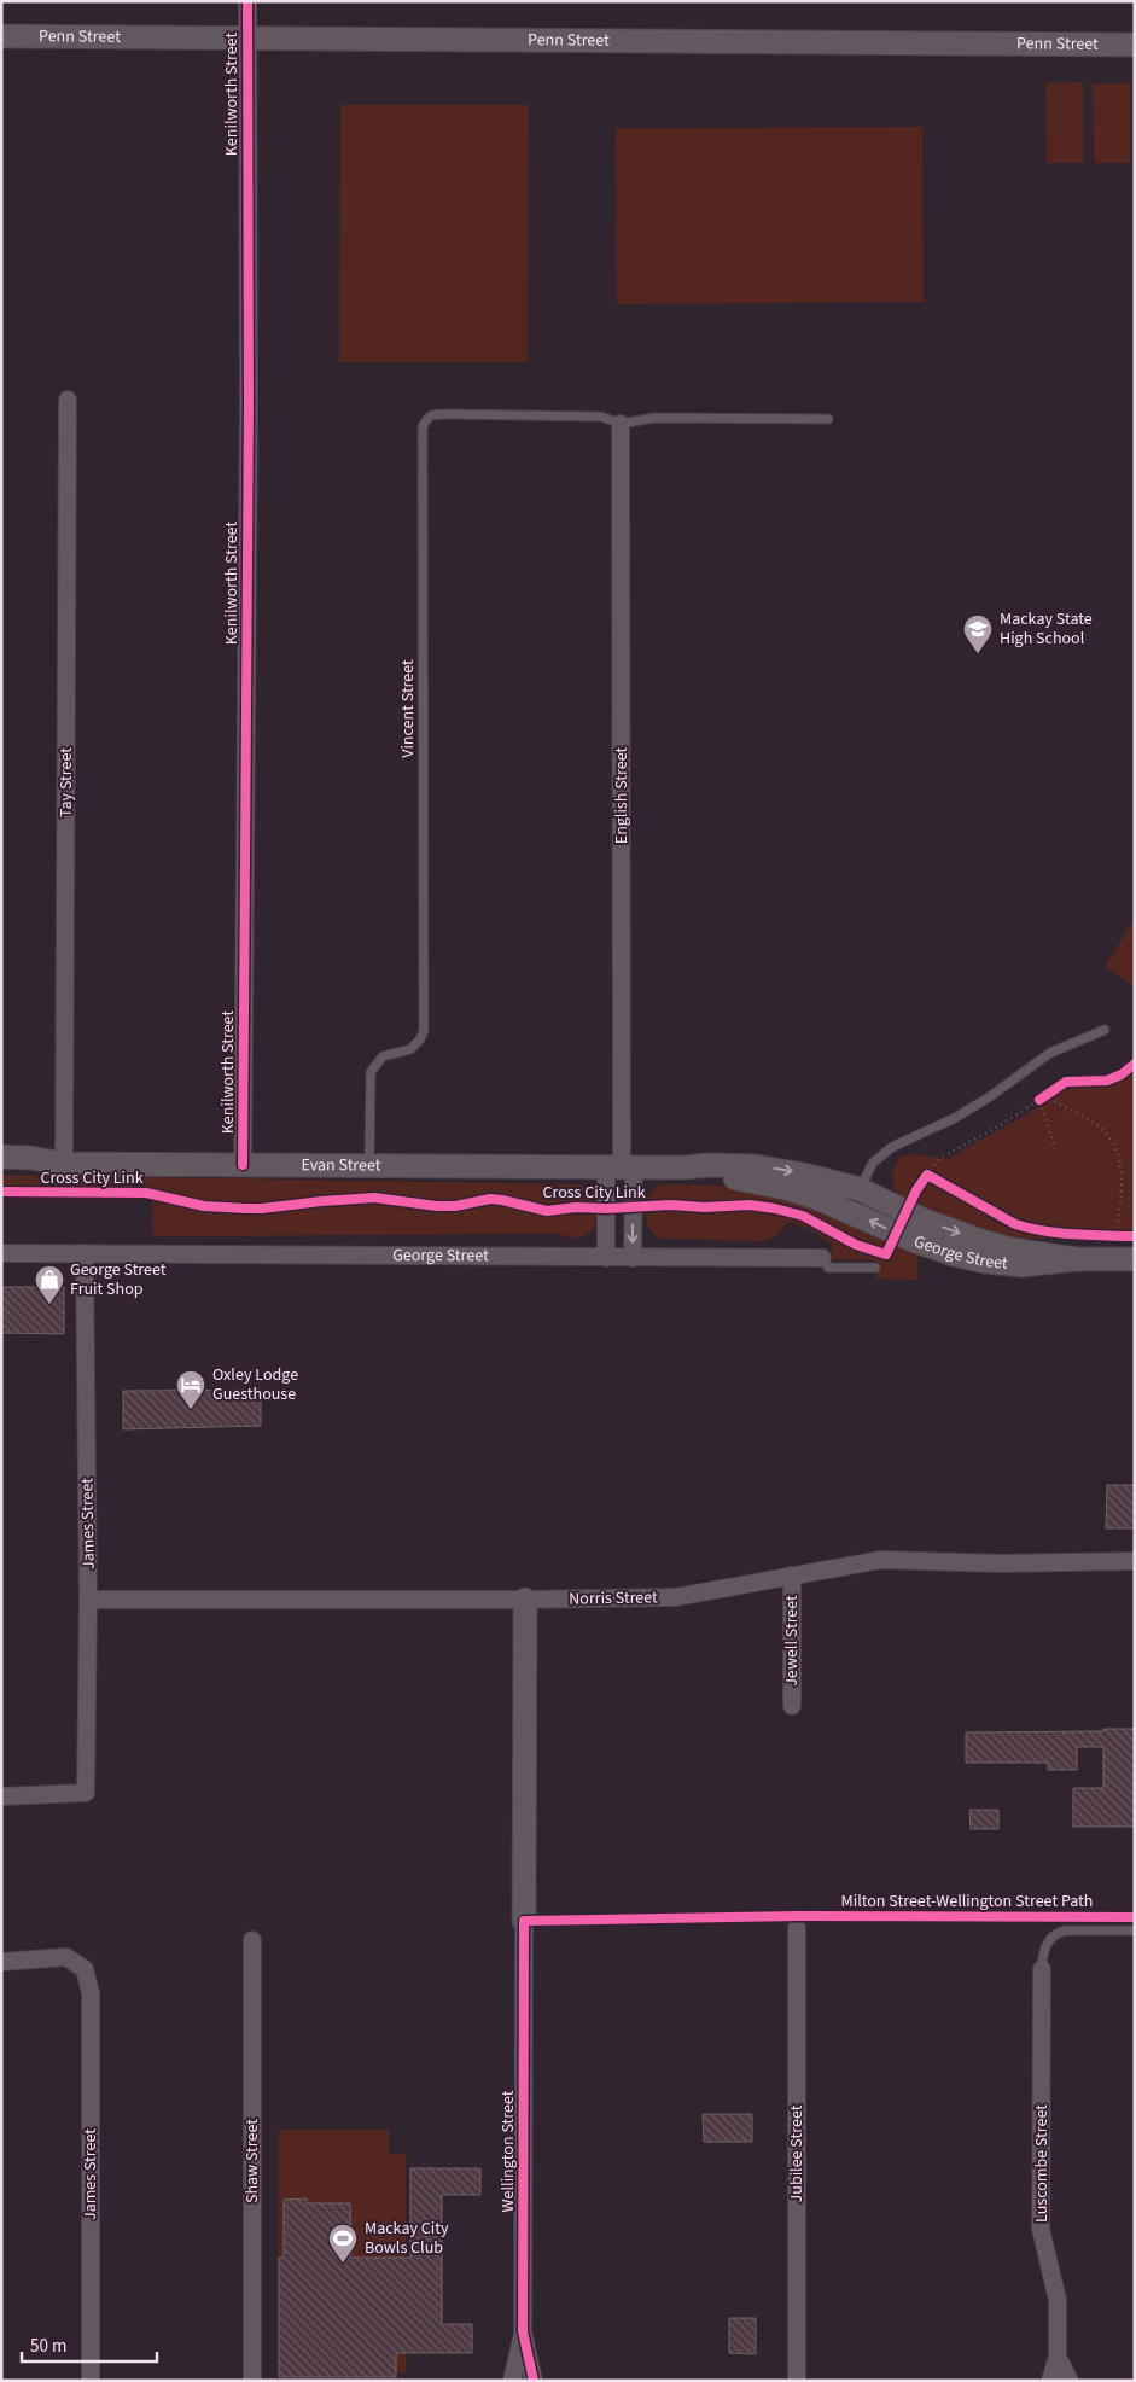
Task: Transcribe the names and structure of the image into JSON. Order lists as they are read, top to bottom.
{
  "streets": {
    "street": [
      "Penn Street",
      "Kenilworth Street",
      "Tay Street",
      "English Street",
      "Evan Street",
      "George Street",
      "James Street",
      "Norris Street",
      "Jewell Street",
      "Wellington Street",
      "Jubilee Street",
      "Shaw Street",
      "Luscombe Street"
    ],
    "lane": ["Vincent Street"],
    "cycle path": ["Cross City Link", "Milton Street-Wellington Street Path"]
  },
  "crossings": [
    ["Penn Street", "Kenilworth Street"],
    ["Kenilworth Street", "Evan Street"],
    ["Vincent Street", "English Street"],
    ["Vincent Street", "Evan Street"],
    ["Tay Street", "Evan Street"],
    ["English Street", "Evan Street"],
    ["Evan Street", "George Street"],
    ["George Street", "James Street"],
    ["James Street", "Norris Street"],
    ["Norris Street", "Jewell Street"],
    ["Norris Street", "Wellington Street"]
  ],
  "places": {
    "school or university": ["Mackay State High School"],
    "shop": ["George Street Fruit Shop"],
    "hotel": ["Oxley Lodge Guesthouse"],
    "sports": ["Mackay City Bowls Club"]
  },
  "scale_bar": "50 m"
}
